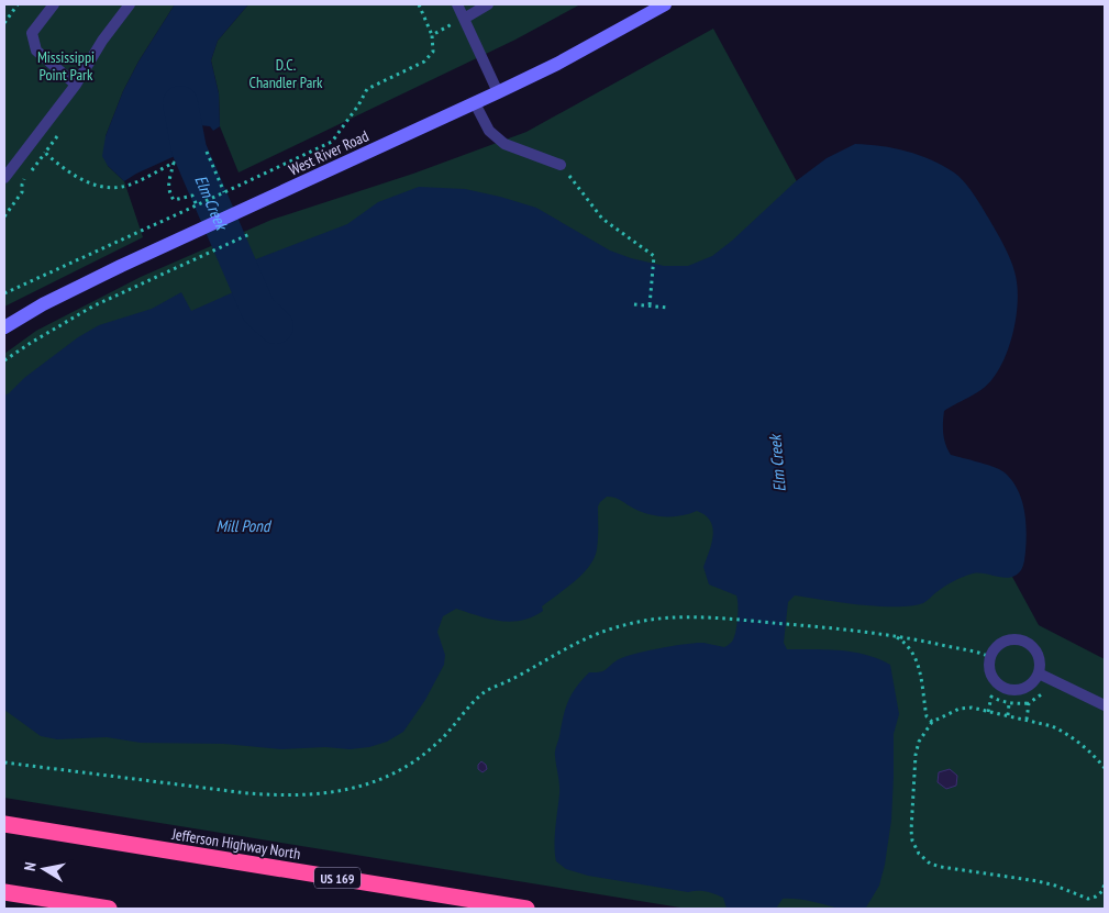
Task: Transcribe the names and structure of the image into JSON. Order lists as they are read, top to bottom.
{
  "streets": {
    "highway": ["Jefferson Highway North", "US 169"],
    "street": ["West River Road"]
  },
  "water": ["Elm Creek", "Mill Pond"],
  "parks": ["Mississippi Point Park", "D.C. Chandler Park"],
  "north": "left"
}
